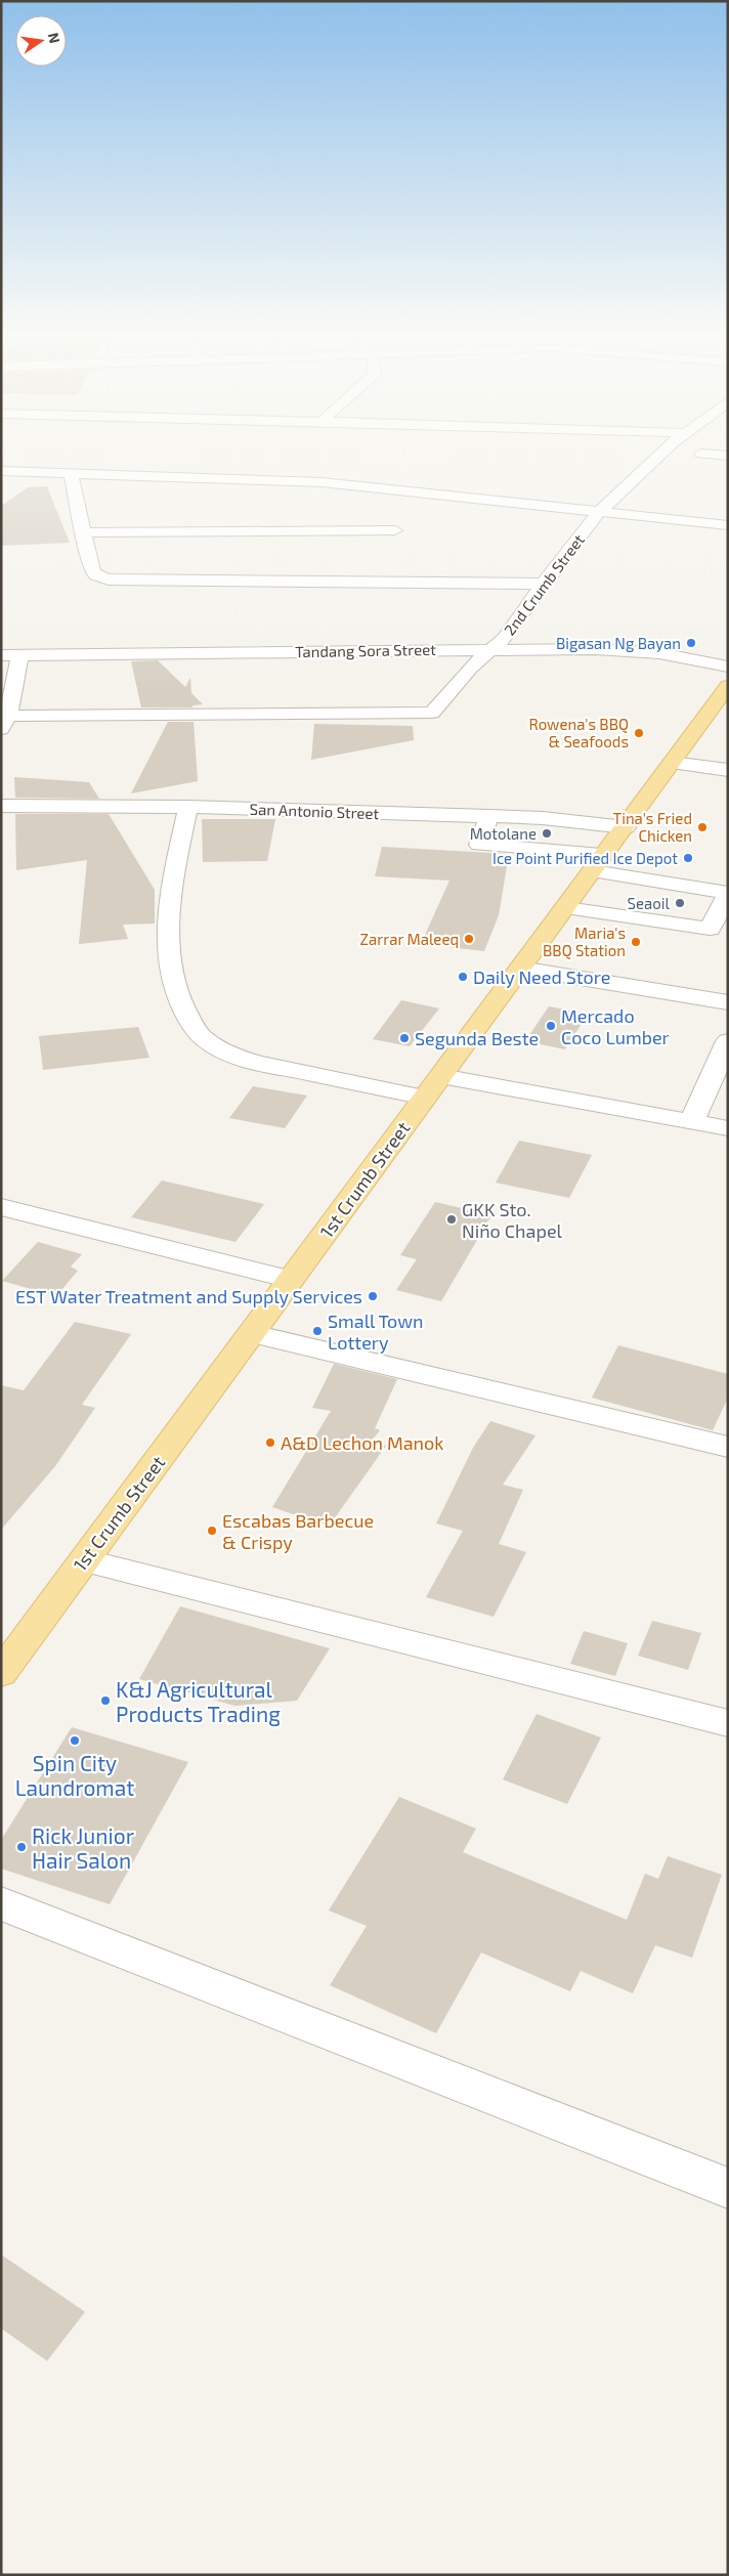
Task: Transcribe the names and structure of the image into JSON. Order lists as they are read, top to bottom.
{
  "streets": {
    "main road": ["1st Crumb Street"],
    "street": ["2nd Crumb Street", "Tandang Sora Street", "San Antonio Street"]
  },
  "crossings": [
    ["2nd Crumb Street", "Tandang Sora Street"],
    ["San Antonio Street", "1st Crumb Street"]
  ],
  "places": [
    "Bigasan Ng Bayan",
    "Rowena's BBQ & Seafoods",
    "Tina's Fried Chicken",
    "Motolane",
    "Ice Point Purified Ice Depot",
    "Seaoil",
    "Zarrar Maleeq",
    "Maria's BBQ Station",
    "Daily Need Store",
    "Mercado Coco Lumber",
    "Segunda Beste",
    "GKK Sto. Niño Chapel",
    "EST Water Treatment and Supply Services",
    "Small Town Lottery",
    "A&D Lechon Manok",
    "Escabas Barbecue & Crispy",
    "K&J Agricultural Products Trading",
    "Spin City Laundromat",
    "Rick Junior Hair Salon"
  ],
  "north": "right"
}
